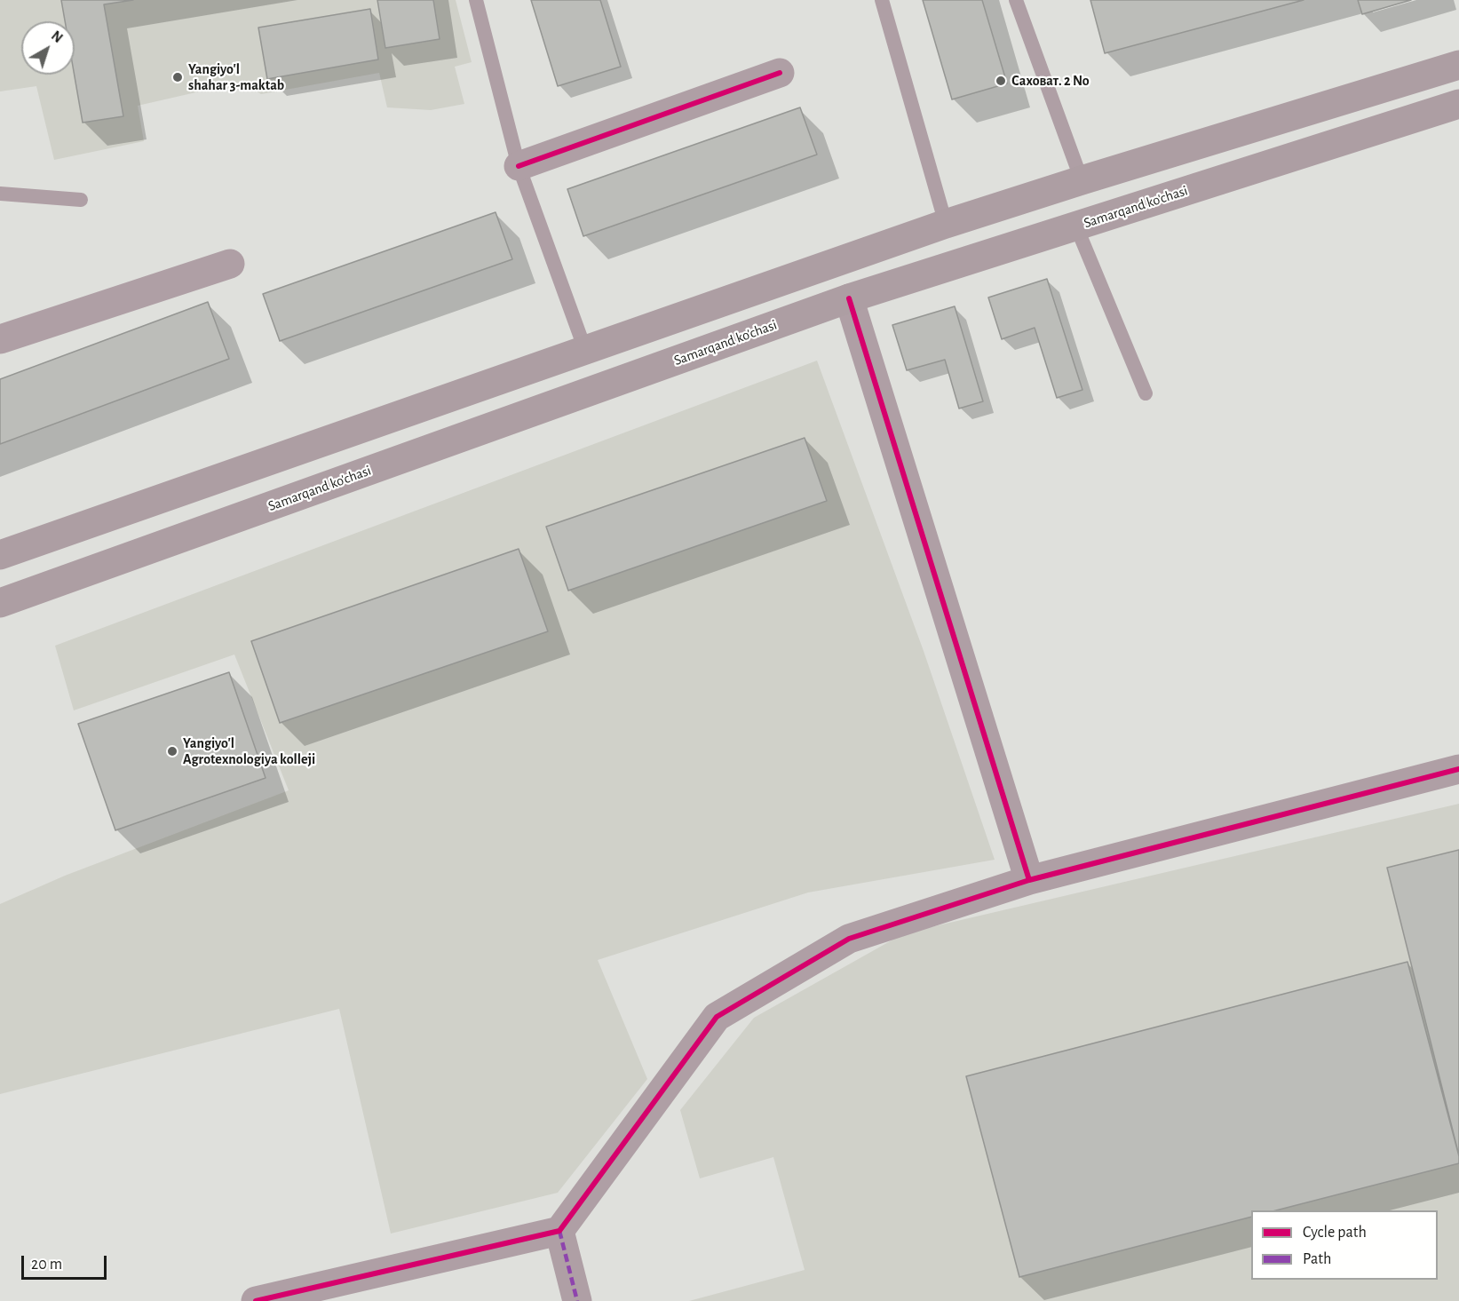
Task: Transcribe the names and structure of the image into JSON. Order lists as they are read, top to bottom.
{
  "streets": {
    "main road": ["Samarqand ko'chasi"]
  },
  "places": ["Yangiyo'l shahar 3-maktab", "Саховат. 2 No", "Yangiyo'l Agrotexnologiya kolleji"],
  "legend": ["Cycle path", "Path"],
  "scale_bar": "20 m",
  "north": "top right"
}
